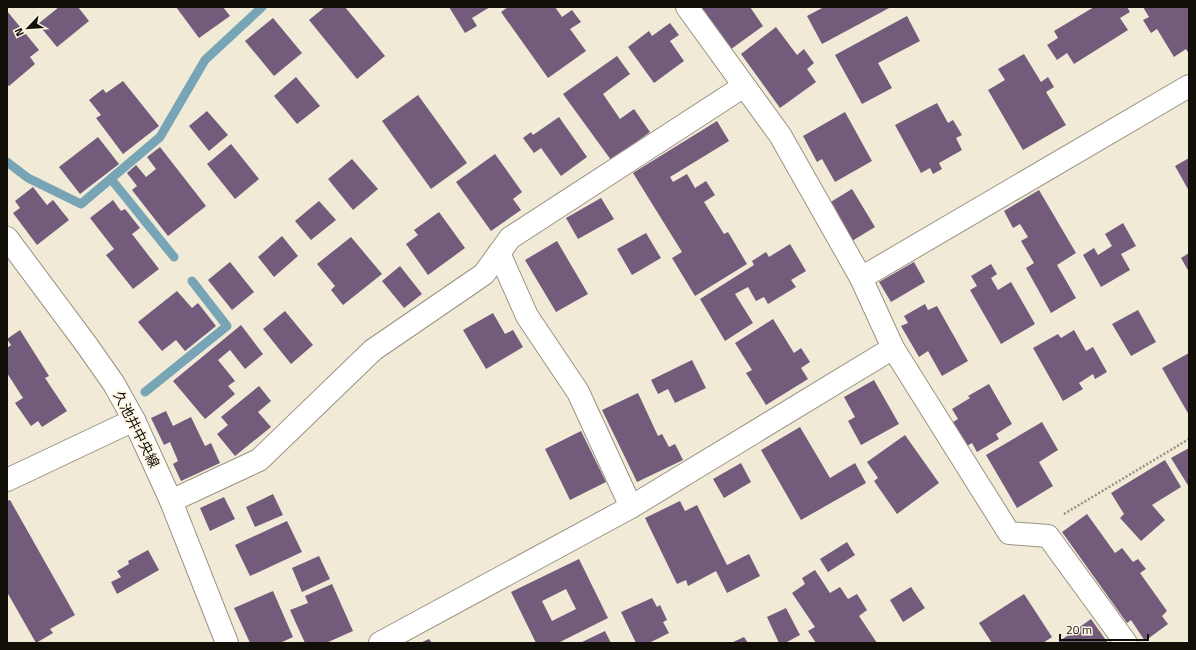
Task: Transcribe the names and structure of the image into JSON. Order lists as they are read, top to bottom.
{
  "streets": {
    "street": ["久池井中央線"]
  },
  "scale_bar": "20 m",
  "north": "bottom left"
}
